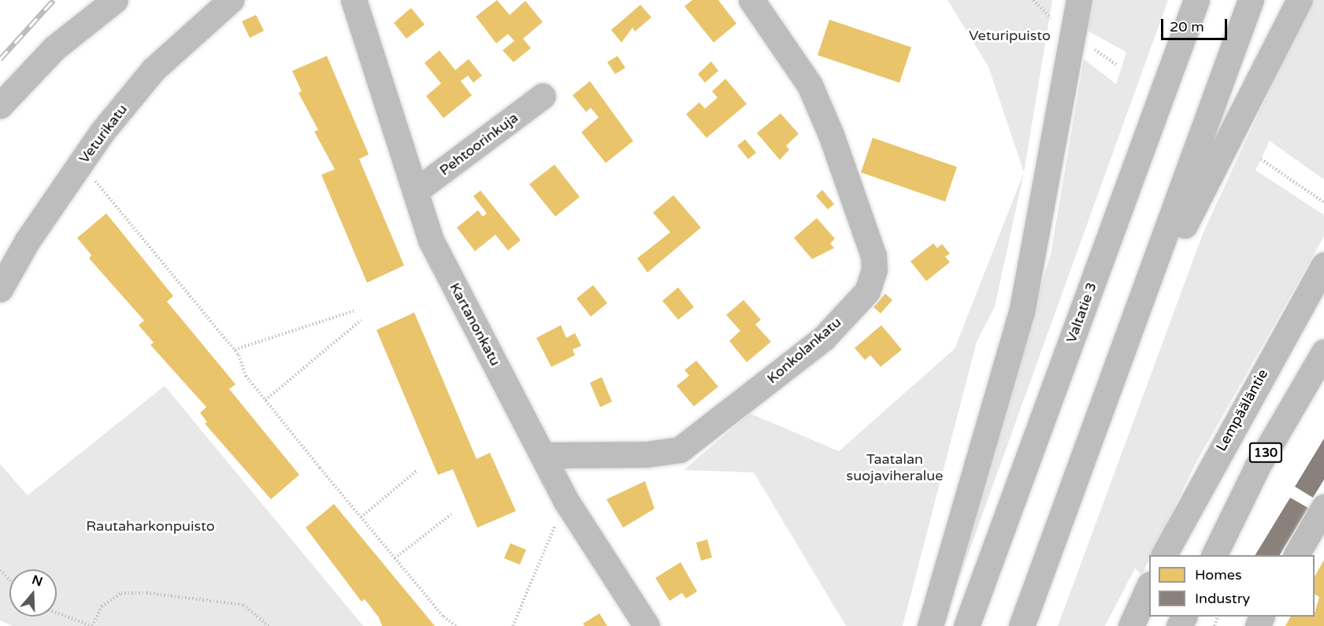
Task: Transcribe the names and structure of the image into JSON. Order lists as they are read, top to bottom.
{
  "streets": {
    "main road": [
      "Veturikatu",
      "Pehtoorinkuja",
      "Valtatie 3",
      "Kartanonkatu",
      "Konkolankatu",
      "Lempääläntie",
      "130"
    ]
  },
  "crossings": [
    ["Pehtoorinkuja", "Kartanonkatu"],
    ["Kartanonkatu", "Konkolankatu"]
  ],
  "parks": ["Veturipuisto", "Taatalan suojaviheralue", "Rautaharkonpuisto"],
  "legend": ["Homes", "Industry"],
  "scale_bar": "20 m",
  "north": "top"
}
